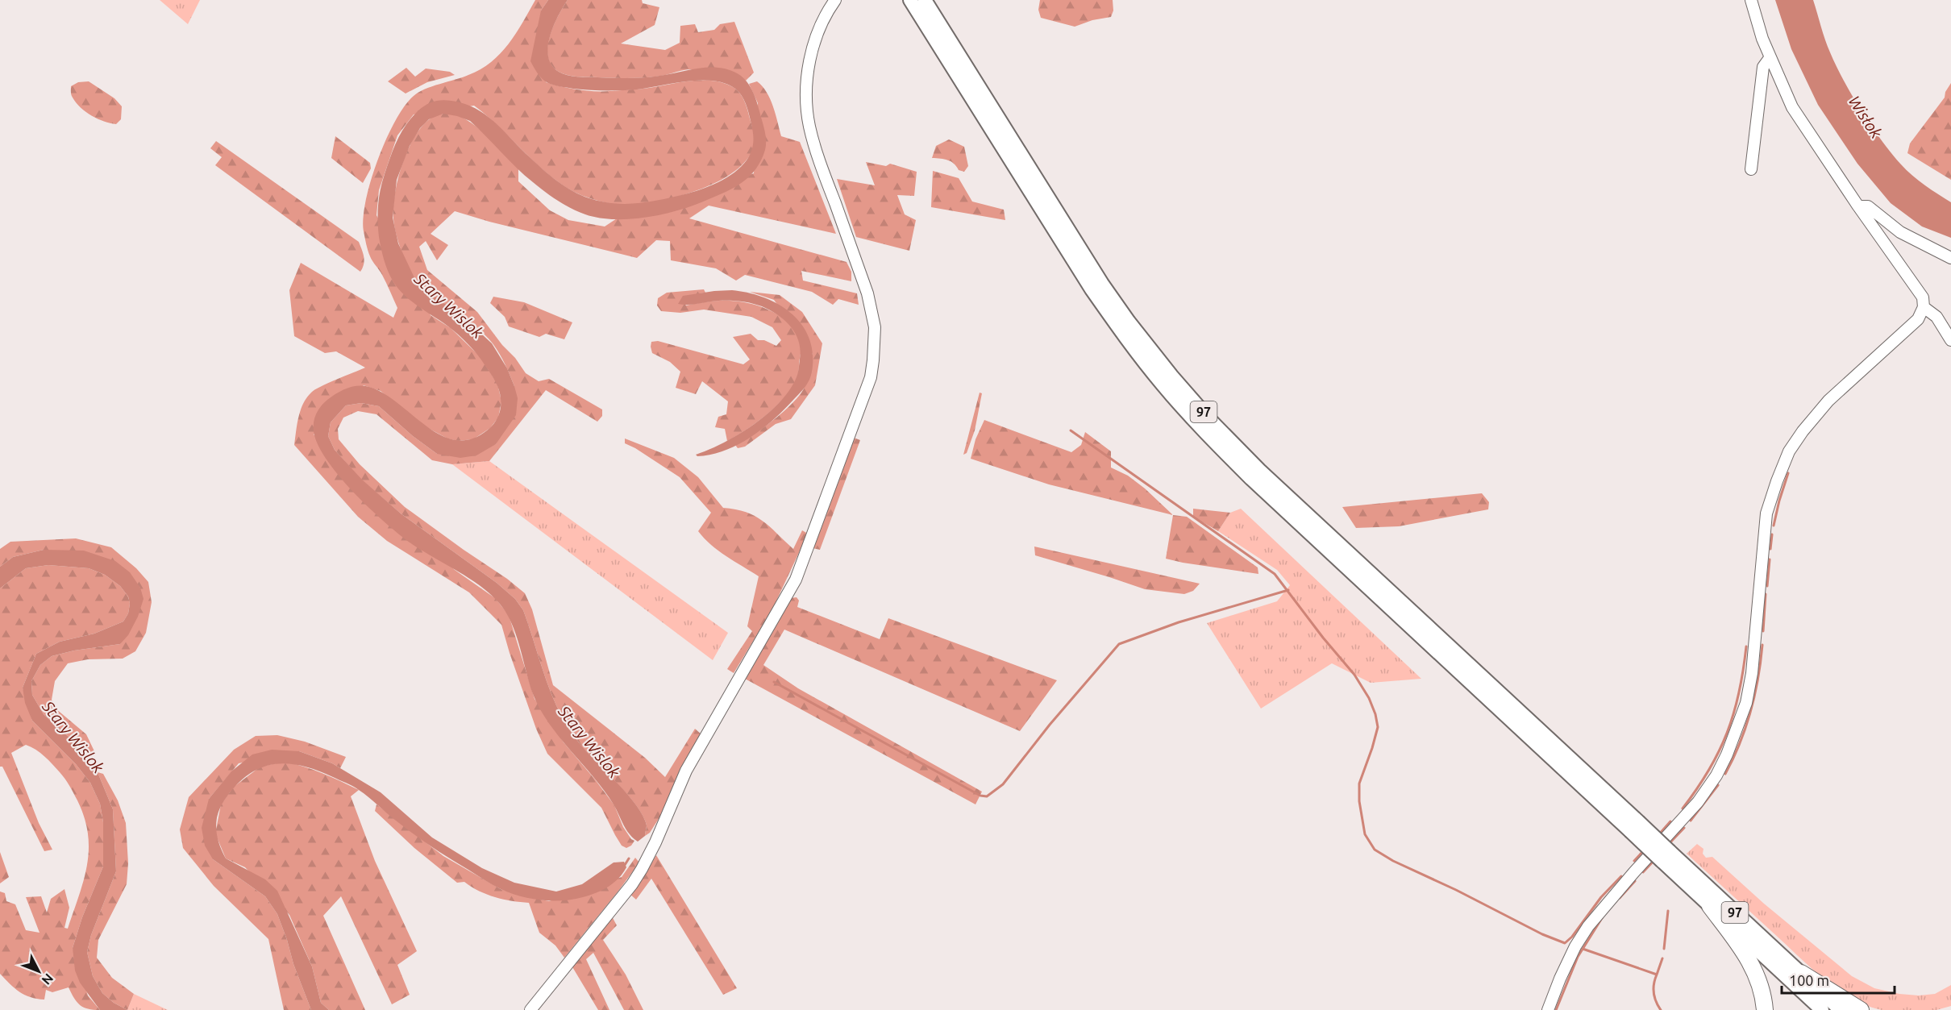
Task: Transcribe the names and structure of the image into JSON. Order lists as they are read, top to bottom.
{
  "streets": {
    "main road": ["97"]
  },
  "water": ["Wisłok", "Stary Wislok"],
  "scale_bar": "100 m",
  "north": "bottom right"
}
